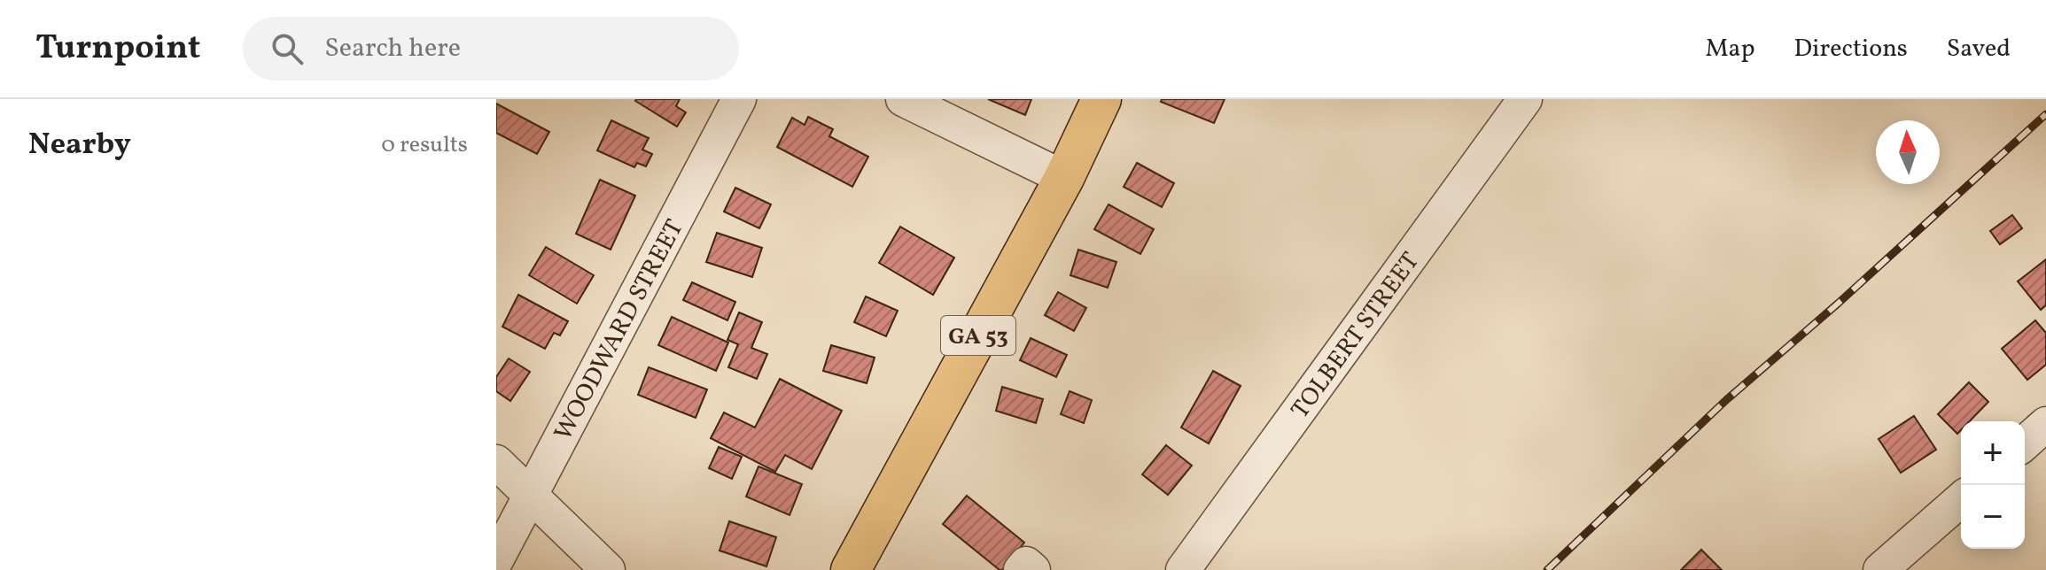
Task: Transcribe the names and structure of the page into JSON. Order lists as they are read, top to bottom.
{
  "streets": {
    "main road": ["GA 53"],
    "street": ["WOODWARD STREET", "TOLBERT STREET"]
  },
  "north": "top",
  "page": {
    "header": "Turnpoint",
    "search": "Search here",
    "nav": ["Map", "Directions", "Saved"],
    "heading": ["Nearby", "0 results"],
    "map_buttons": ["+", "−"]
  }
}
